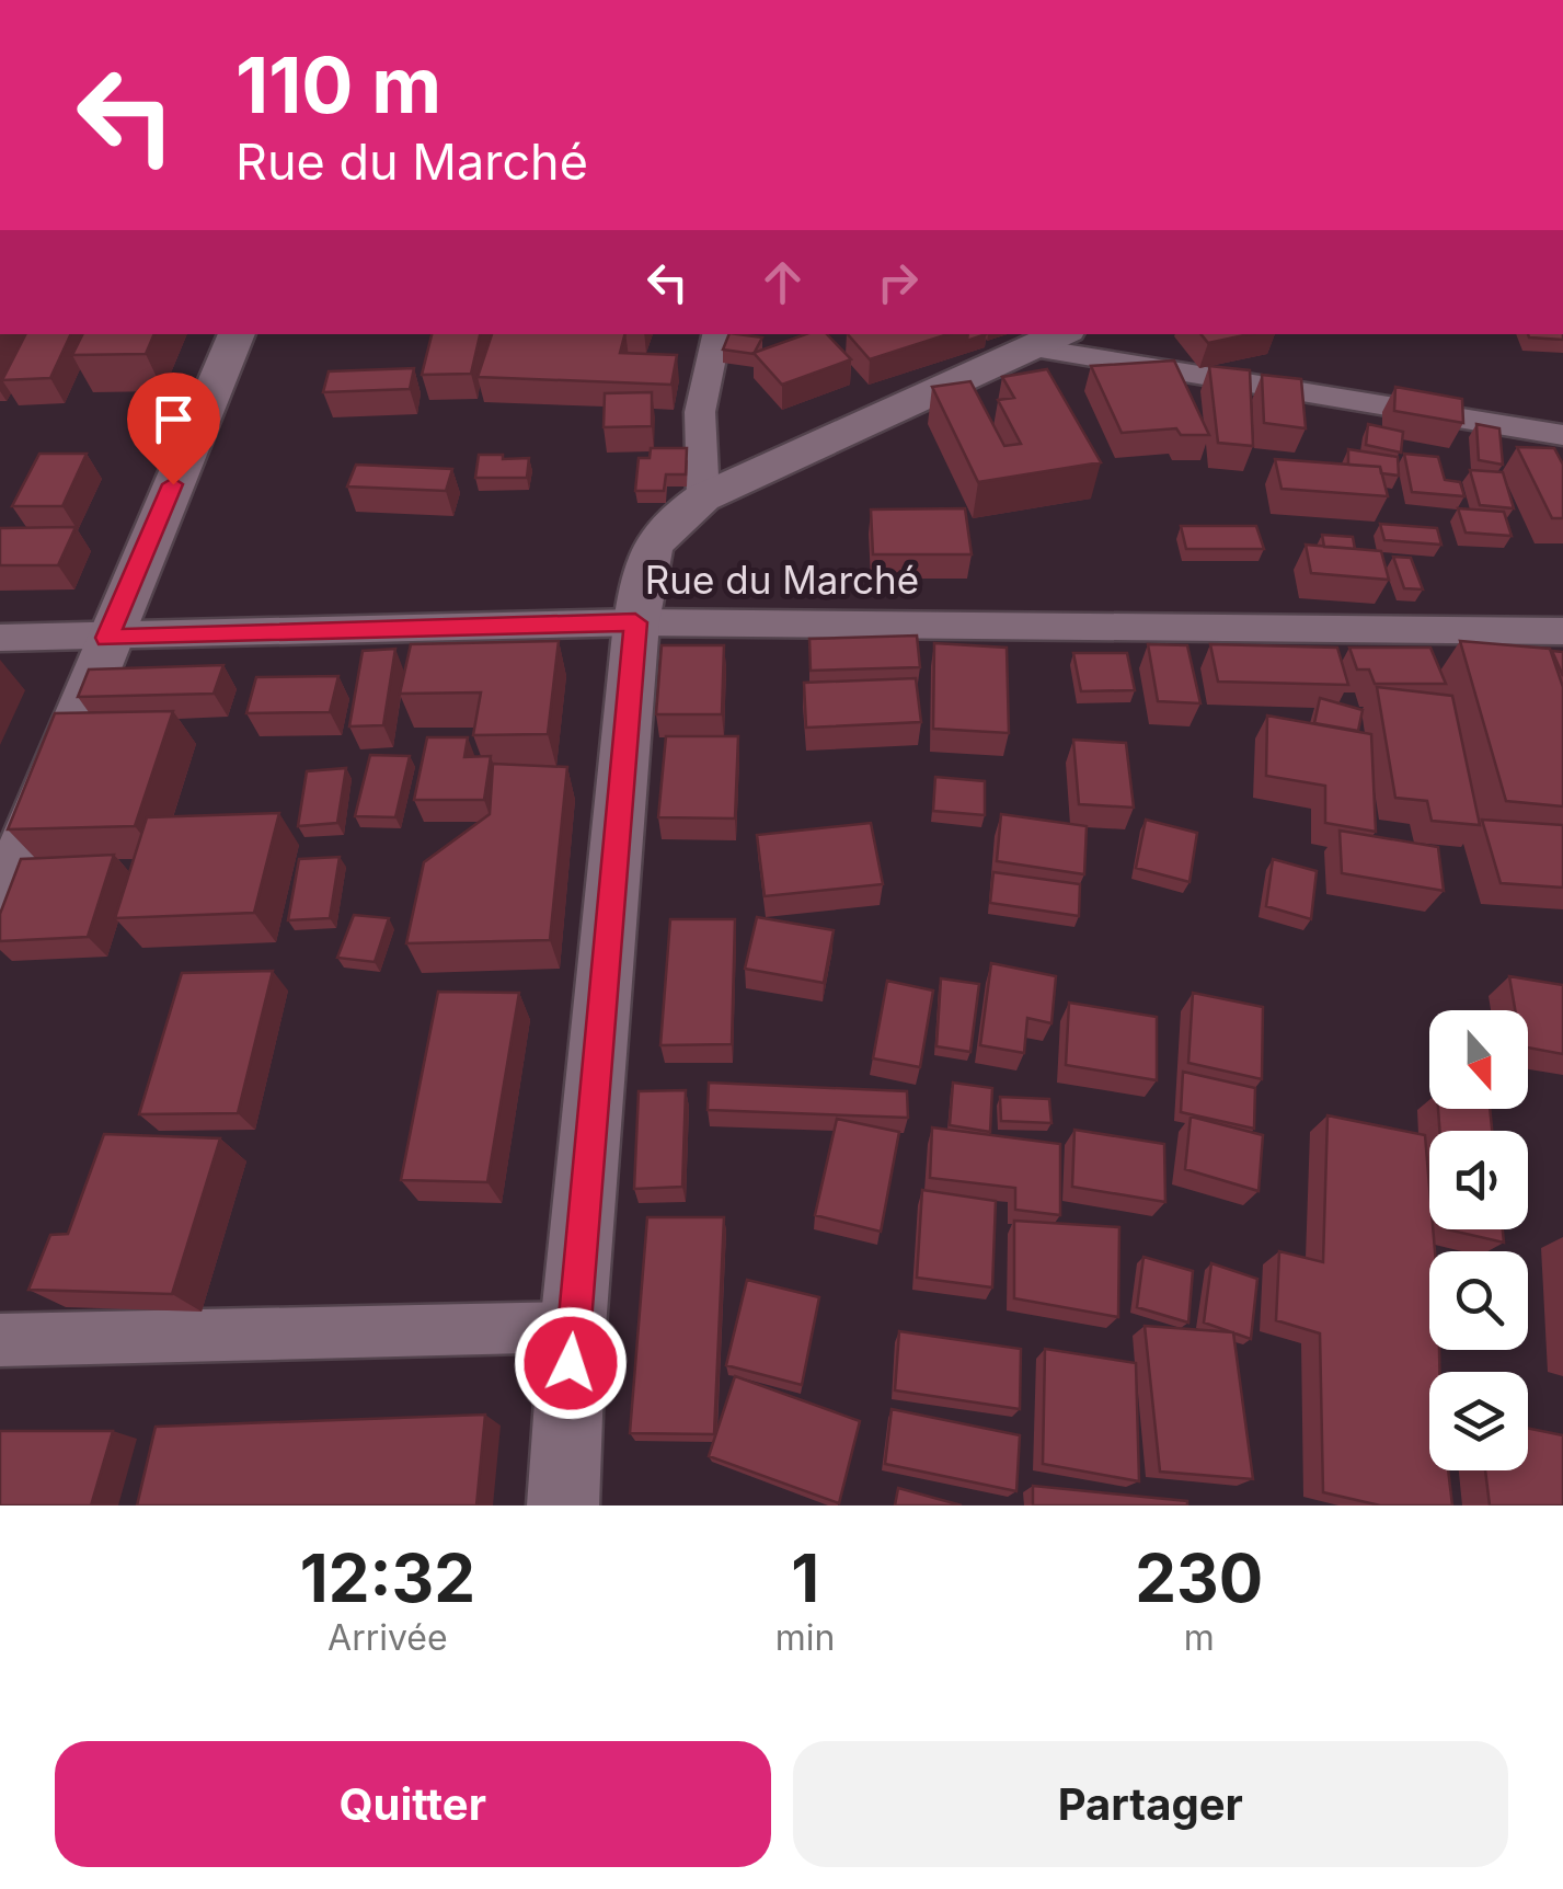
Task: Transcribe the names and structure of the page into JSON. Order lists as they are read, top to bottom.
{
  "streets": {
    "street": ["Rue du Marché"]
  },
  "north": "bottom",
  "page": {
    "turn": ["110 m", "Rue du Marché"],
    "eta": [
      "12:32",
      "Arrivée",
      "1",
      "min",
      "230",
      "m"
    ],
    "buttons": ["Quitter", "Partager"]
  }
}
